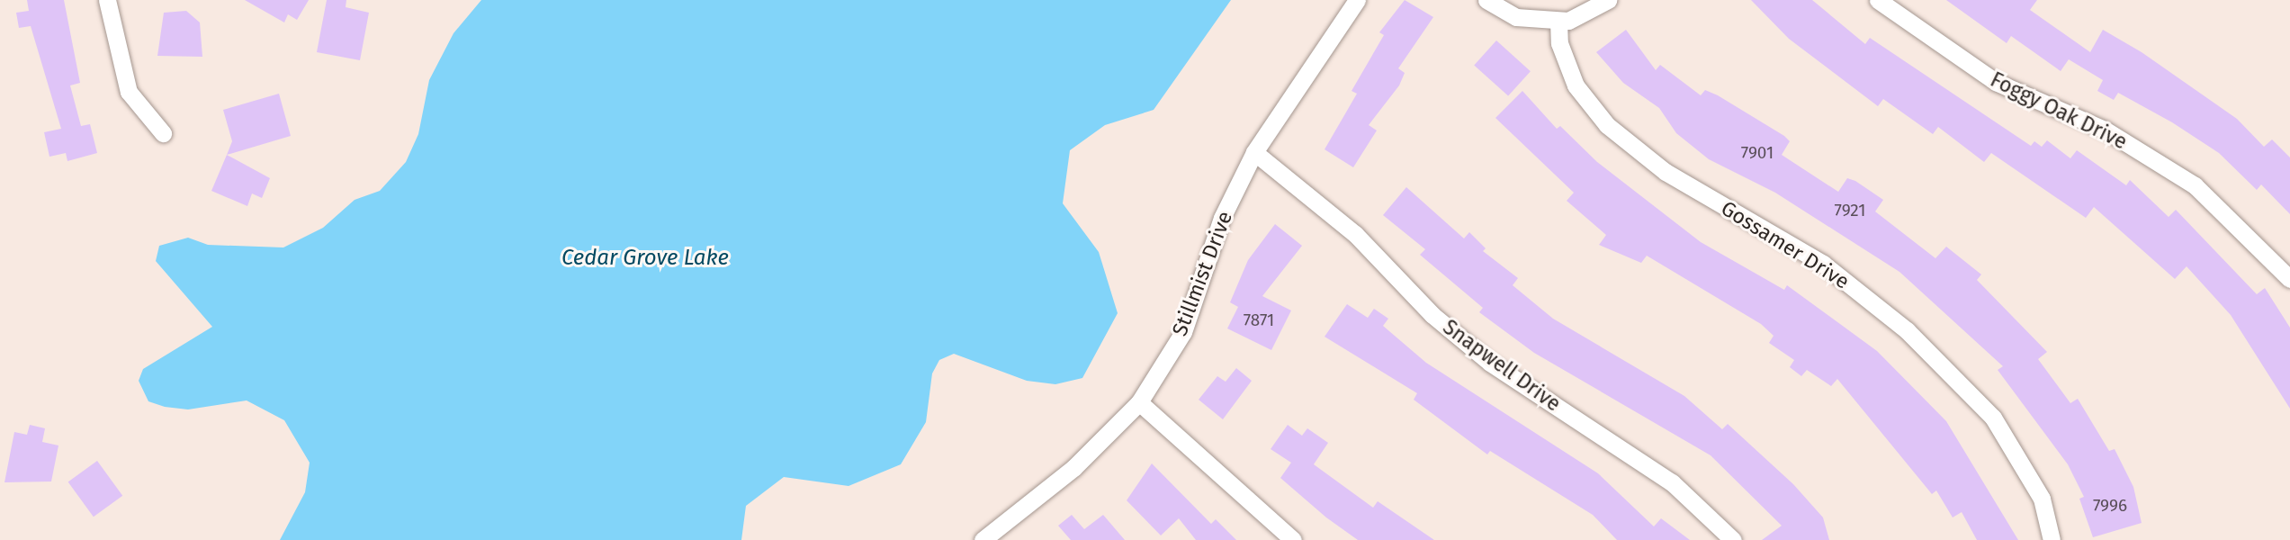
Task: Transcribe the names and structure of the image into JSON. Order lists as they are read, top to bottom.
{
  "streets": {
    "street": [
      "Foggy Oak Drive",
      "Gossamer Drive",
      "Stillmist Drive",
      "Snapwell Drive"
    ]
  },
  "crossings": [
    ["Stillmist Drive", "Snapwell Drive"]
  ],
  "water": ["Cedar Grove Lake"],
  "house_numbers": [
    "7901",
    "7921",
    "7871",
    "7996"
  ]
}
